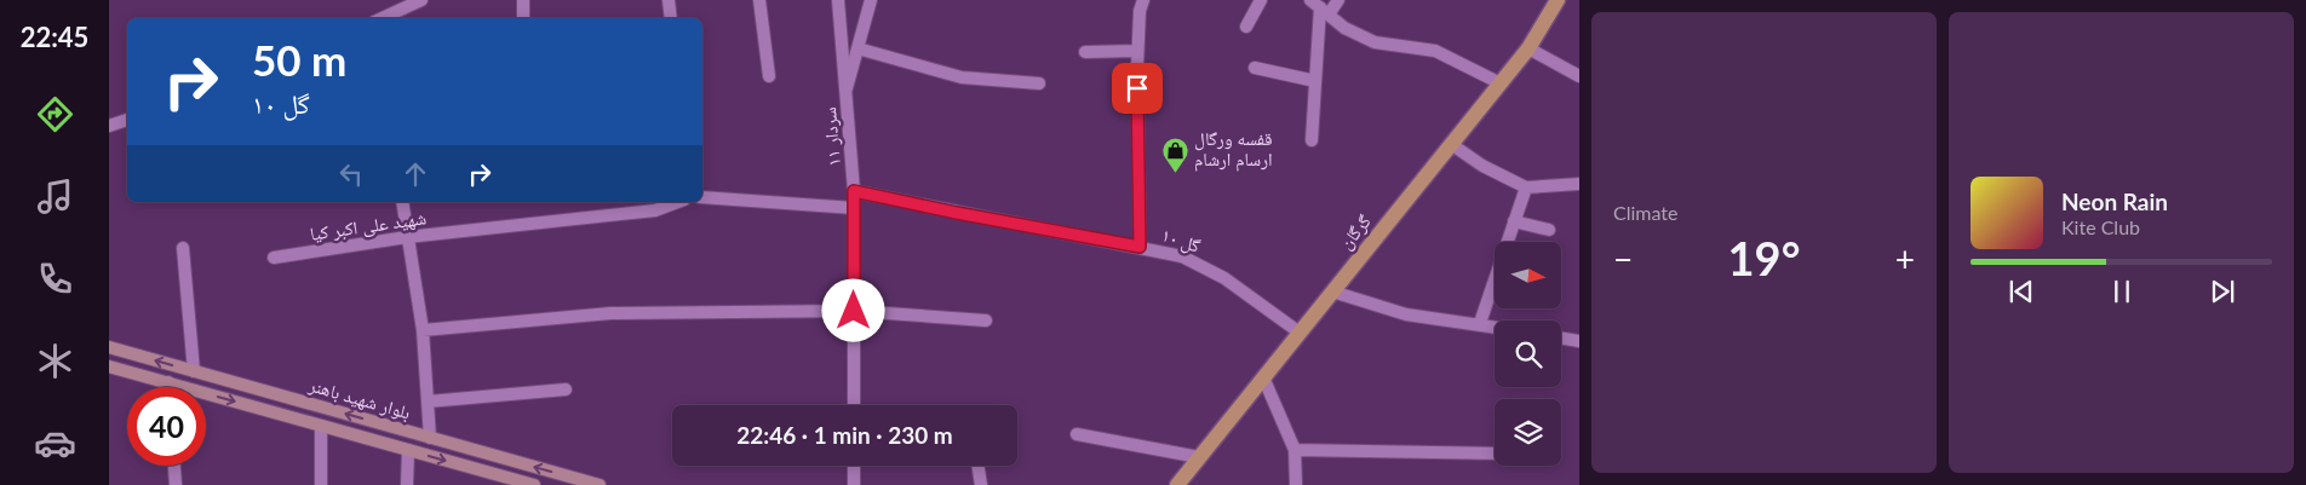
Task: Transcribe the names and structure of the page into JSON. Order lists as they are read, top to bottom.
{
  "streets": {
    "main road": ["گرگان", "بلوار شهید باهنر"],
    "street": ["سردار ۱۱", "شهید علی اکبر کیا", "گل ۱۰"]
  },
  "crossings": [
    ["سردار ۱۱", "گل ۱۰"],
    ["گرگان", "گل ۱۰"]
  ],
  "places": {
    "shop": ["قفسه ورگال ارسام ارشام"]
  },
  "north": "right",
  "page": {
    "tabs": "22:45",
    "tile": "Climate",
    "turn": ["50 m", "گل ۱۰"],
    "song": ["Neon Rain", "Kite Club"],
    "heat": ["−", "19°", "+"],
    "limit": "40",
    "trip": "22:46 · 1 min · 230 m"
  }
}
